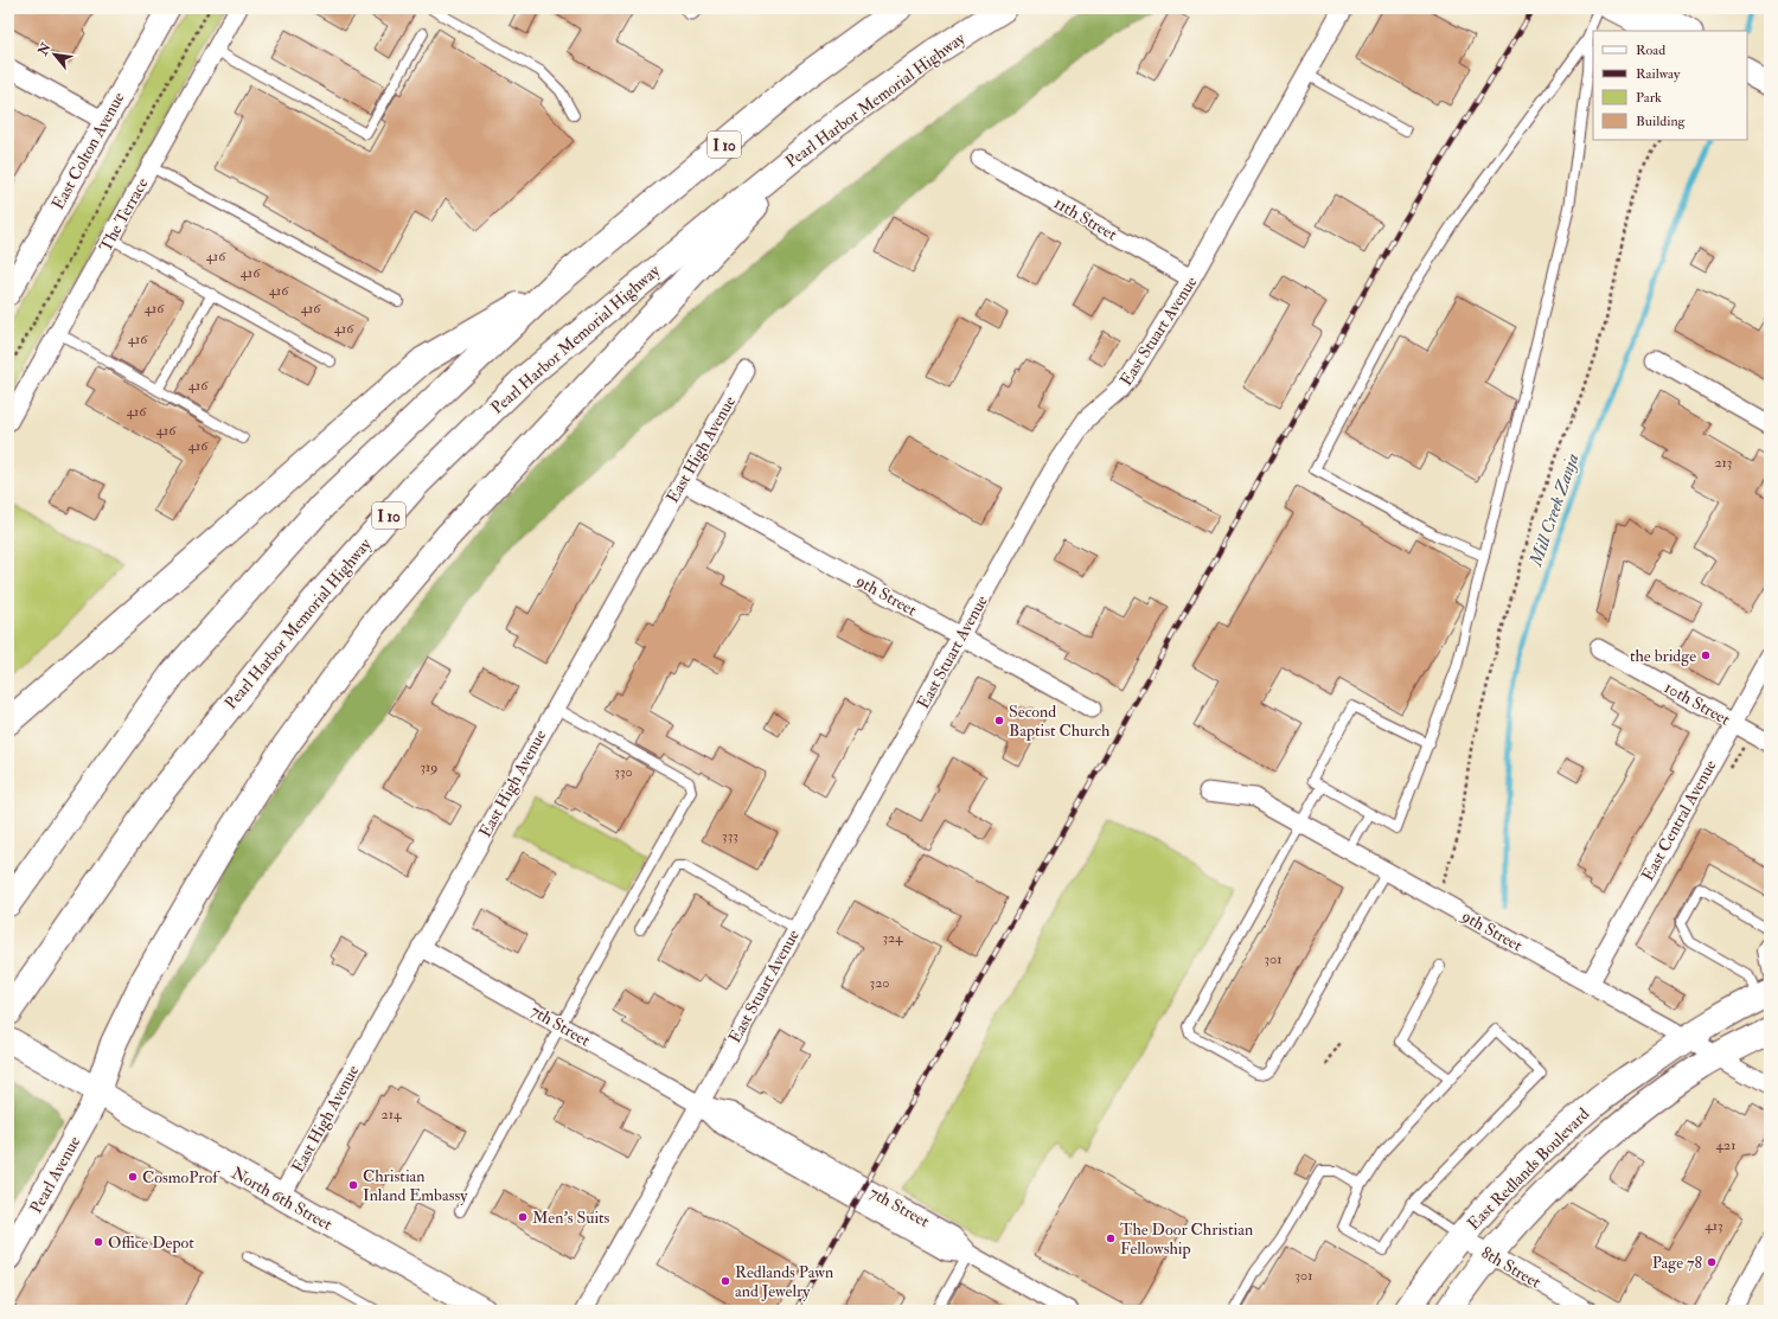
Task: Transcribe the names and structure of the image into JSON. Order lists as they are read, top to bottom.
{
  "streets": {
    "main road": [
      "Pearl Harbor Memorial Highway",
      "I 10",
      "East Redlands Boulevard",
      "Pearl Avenue",
      "North 6th Street"
    ],
    "street": [
      "East Colton Avenue",
      "The Terrace",
      "11th Street",
      "East Stuart Avenue",
      "East High Avenue",
      "9th Street",
      "10th Street",
      "East Central Avenue",
      "7th Street",
      "8th Street"
    ]
  },
  "crossings": [
    ["11th Street", "East Stuart Avenue"],
    ["East Stuart Avenue", "9th Street"],
    ["East Stuart Avenue", "7th Street"],
    ["East High Avenue", "9th Street"],
    ["East High Avenue", "7th Street"],
    ["East High Avenue", "North 6th Street"],
    ["9th Street", "East Central Avenue"],
    ["9th Street", "East Redlands Boulevard"],
    ["10th Street", "East Central Avenue"],
    ["East Redlands Boulevard", "8th Street"],
    ["Pearl Avenue", "North 6th Street"]
  ],
  "water": ["Mill Creek Zanja"],
  "places": [
    "the bridge",
    "Second Baptist Church",
    "CosmoProf",
    "Christian Inland Embassy",
    "Men's Suits",
    "The Door Christian Fellowship",
    "Office Depot",
    "Page 78",
    "Redlands Pawn and Jewelry"
  ],
  "house_numbers": [
    "416",
    "416",
    "416",
    "416",
    "416",
    "416",
    "416",
    "416",
    "416",
    "416",
    "416",
    "213",
    "319",
    "330",
    "333",
    "324",
    "301",
    "320",
    "214",
    "421",
    "413",
    "301"
  ],
  "legend": [
    "Road",
    "Railway",
    "Park",
    "Building"
  ],
  "north": "top left"
}
